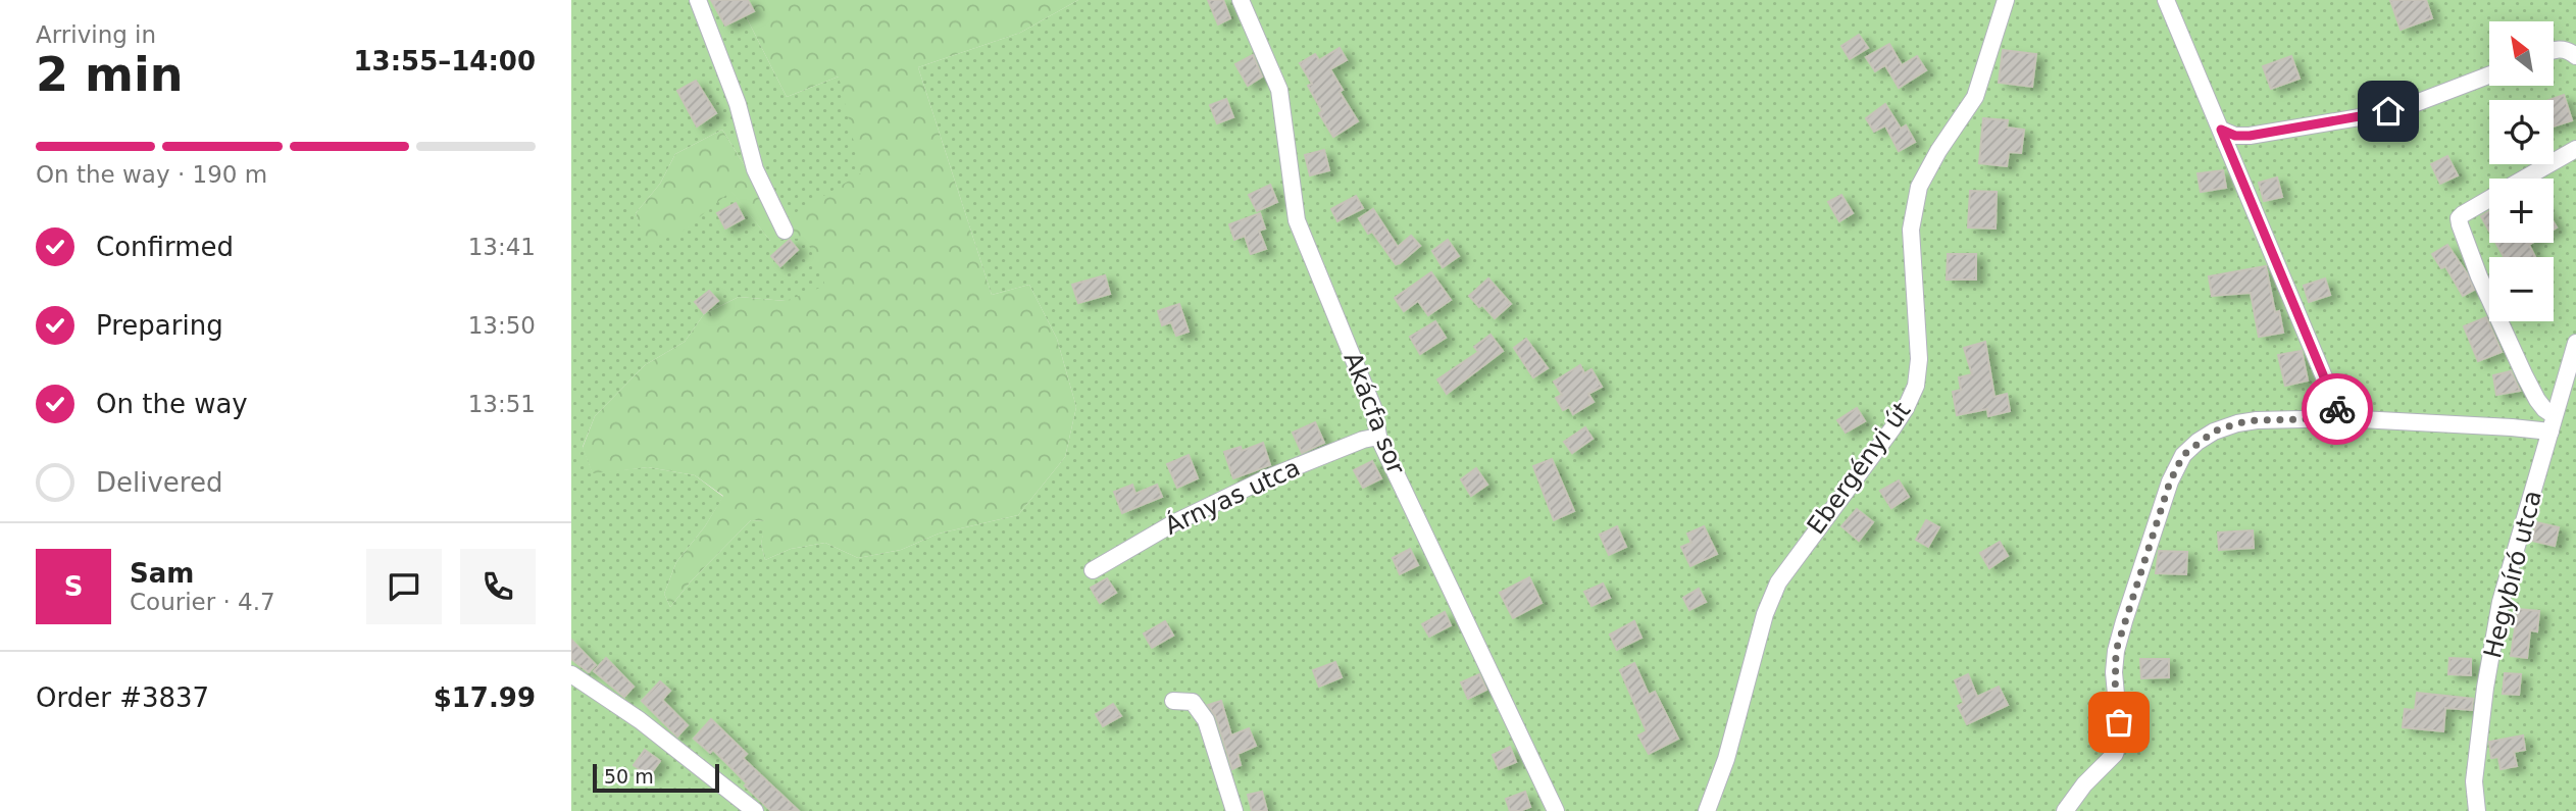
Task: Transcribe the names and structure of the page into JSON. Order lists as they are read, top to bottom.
{
  "streets": {
    "street": [
      "Akácfa sor",
      "Ebergényi út",
      "Árnyas utca",
      "Hegybíró utca"
    ]
  },
  "crossings": [
    ["Akácfa sor", "Árnyas utca"]
  ],
  "scale_bar": "50 m",
  "north": "top left",
  "page": {
    "heading": ["2 min", "Arriving in", "13:55–14:00"],
    "panel": [
      "Sam",
      "Courier · 4.7",
      "Order #3837",
      "$17.99"
    ],
    "map_buttons": ["+", "−"],
    "bar": "On the way · 190 m",
    "list": [
      ["Confirmed", "13:41"],
      ["Preparing", "13:50"],
      ["On the way", "13:51"],
      "Delivered"
    ],
    "round": "S",
    "scale": "50 m"
  }
}
